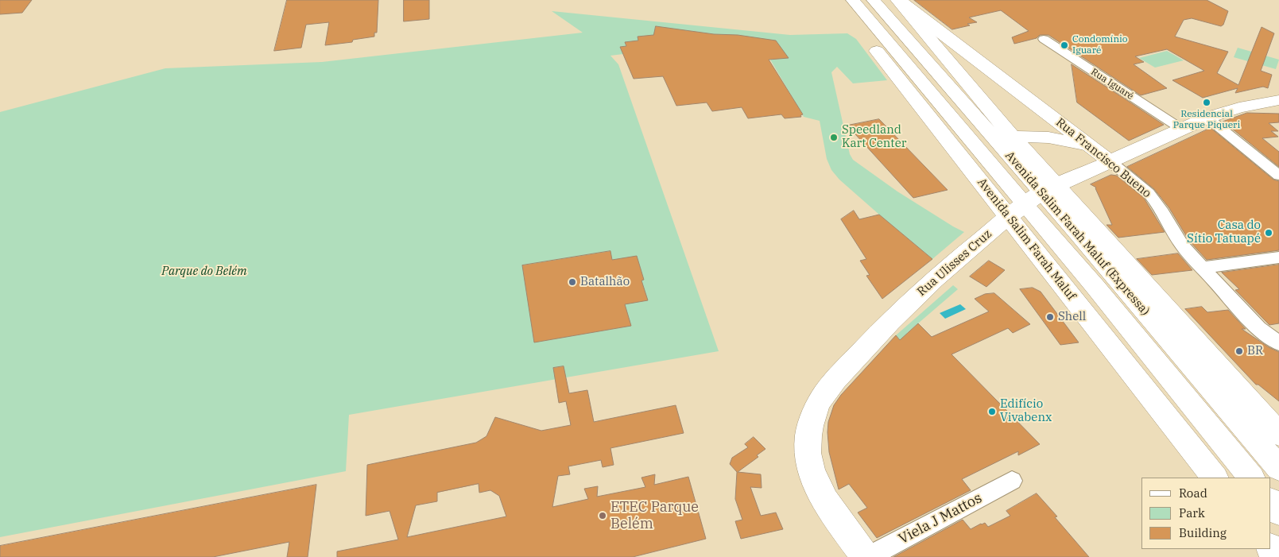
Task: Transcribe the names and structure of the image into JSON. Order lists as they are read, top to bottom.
{
  "streets": {
    "main road": [
      "Rua Francisco Bueno",
      "Avenida Salim Farah Maluf (Expressa)",
      "Avenida Salim Farah Maluf",
      "Rua Ulisses Cruz"
    ],
    "street": ["Rua Iguaré", "Viela J Mattos"]
  },
  "crossings": [
    ["Rua Iguaré", "Rua Ulisses Cruz"],
    ["Rua Francisco Bueno", "Avenida Salim Farah Maluf"],
    ["Rua Francisco Bueno", "Rua Ulisses Cruz"],
    ["Avenida Salim Farah Maluf (Expressa)", "Avenida Salim Farah Maluf"],
    ["Avenida Salim Farah Maluf (Expressa)", "Rua Ulisses Cruz"],
    ["Avenida Salim Farah Maluf", "Rua Ulisses Cruz"],
    ["Rua Ulisses Cruz", "Viela J Mattos"]
  ],
  "parks": ["Parque do Belém"],
  "places": [
    "Condomínio Iguaré",
    "Residencial Parque Piqueri",
    "Speedland Kart Center",
    "Casa do Sítio Tatuapé",
    "Batalhão",
    "Shell",
    "BR",
    "Edifício Vivabenx",
    "ETEC Parque Belém"
  ],
  "legend": ["Road", "Park", "Building"]
}
